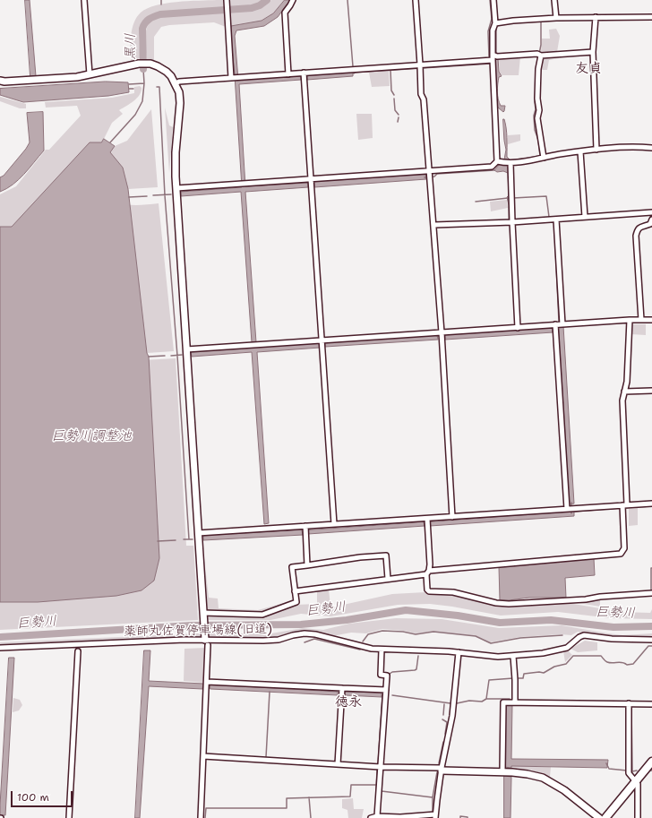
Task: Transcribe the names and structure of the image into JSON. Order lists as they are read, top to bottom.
{
  "streets": {
    "street": ["薬師丸佐賀停車場線(旧道)"]
  },
  "districts": ["友貞", "徳永"],
  "water": ["黒川", "巨勢川調整池", "巨勢川"],
  "scale_bar": "100 m"
}
